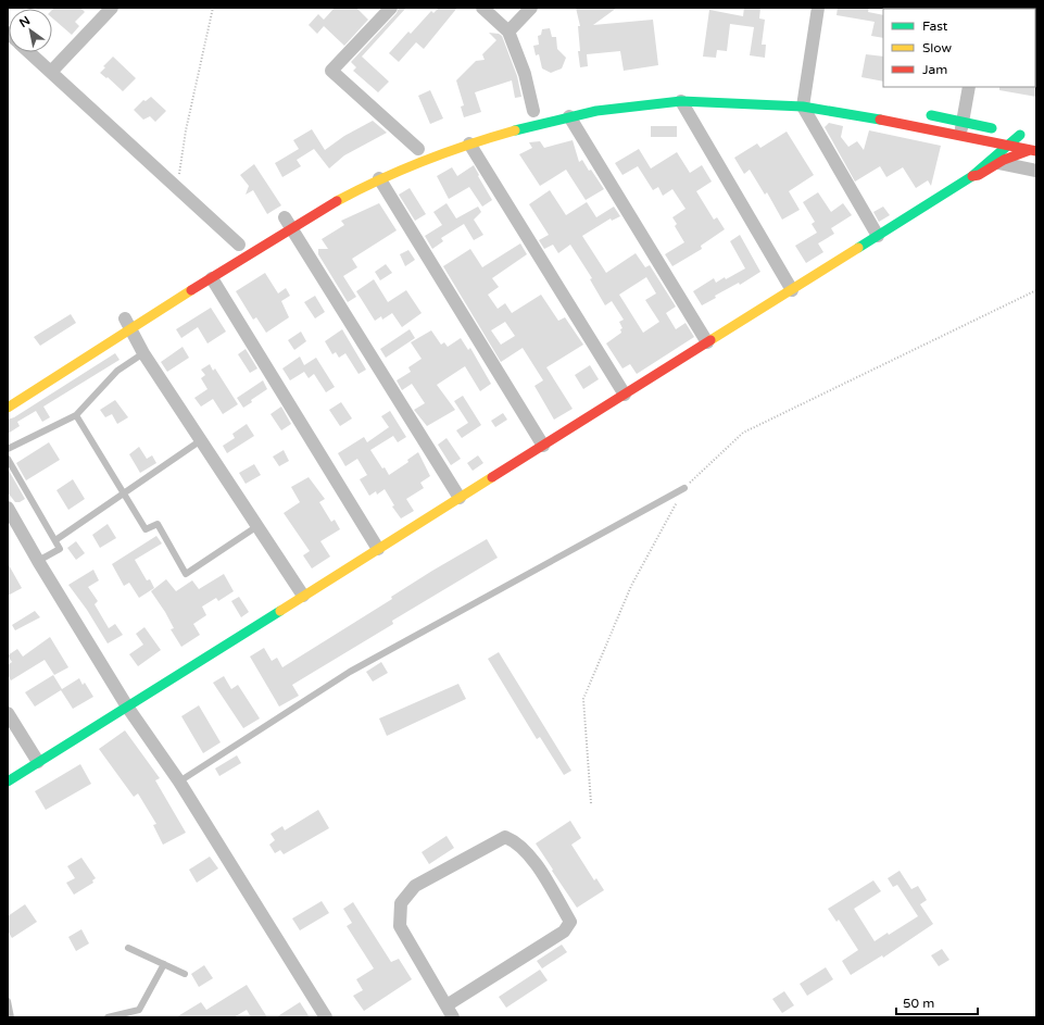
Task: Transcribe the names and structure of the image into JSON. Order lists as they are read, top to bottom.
{
  "legend": ["Fast", "Slow", "Jam"],
  "scale_bar": "50 m",
  "north": "top left"
}
